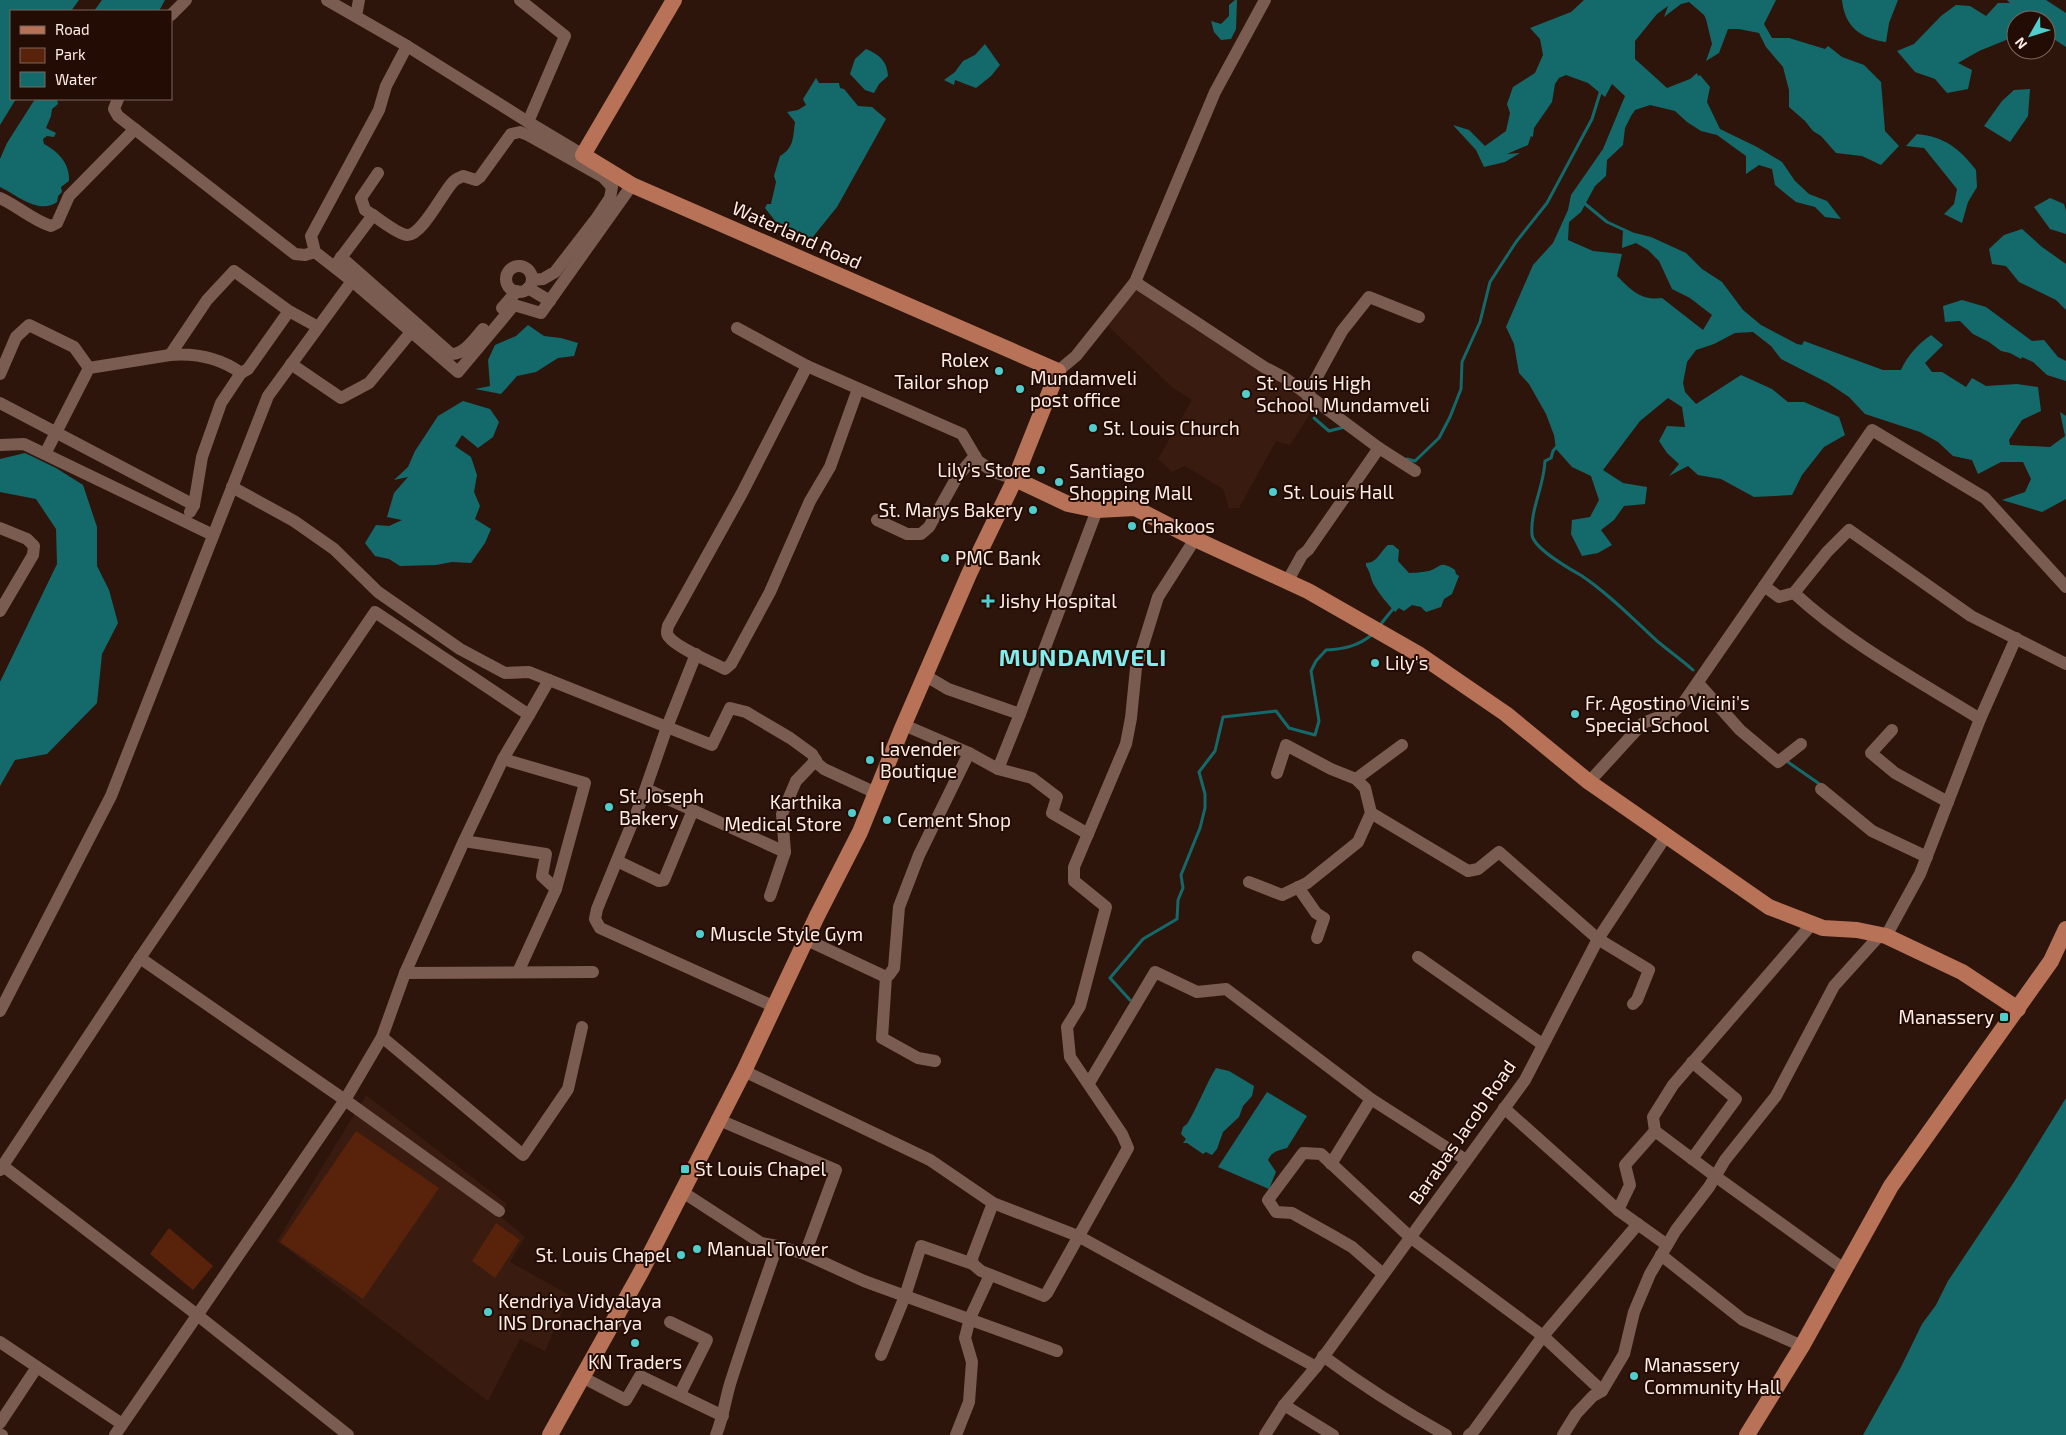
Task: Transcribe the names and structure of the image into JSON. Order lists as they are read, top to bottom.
{
  "streets": {
    "main road": ["Waterland Road"],
    "street": ["Barabas Jacob Road"]
  },
  "districts": ["MUNDAMVELI"],
  "places": {
    "other": [
      "Rolex Tailor shop",
      "Mundamveli post office",
      "St. Louis High School, Mundamveli",
      "St. Louis Church",
      "Lily's Store",
      "Santiago Shopping Mall",
      "St. Louis Hall",
      "St. Marys Bakery",
      "Chakoos",
      "PMC Bank",
      "Lily's",
      "Fr. Agostino Vicini's Special School",
      "Lavender Boutique",
      "St. Joseph Bakery",
      "Karthika Medical Store",
      "Cement Shop",
      "Muscle Style Gym",
      "Manual Tower",
      "St. Louis Chapel",
      "Kendriya Vidyalaya INS Dronacharya",
      "KN Traders",
      "Manassery Community Hall"
    ],
    "health": ["Jishy Hospital"],
    "transit": ["Manassery", "St Louis Chapel"]
  },
  "legend": ["Road", "Park", "Water"],
  "north": "bottom left"
}
